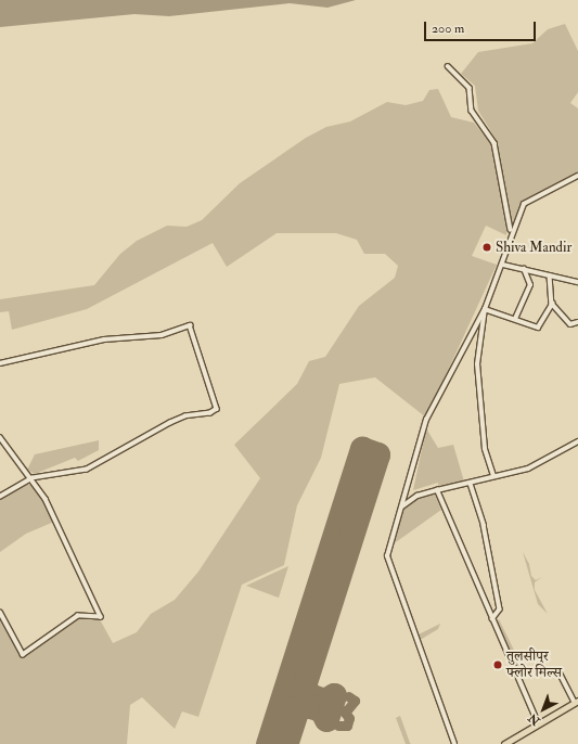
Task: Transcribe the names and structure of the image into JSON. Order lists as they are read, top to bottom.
{
  "places": ["Shiva Mandir", "तुलसीपुर फ्लोर मिल्स"],
  "scale_bar": "200 m",
  "north": "bottom left"
}
